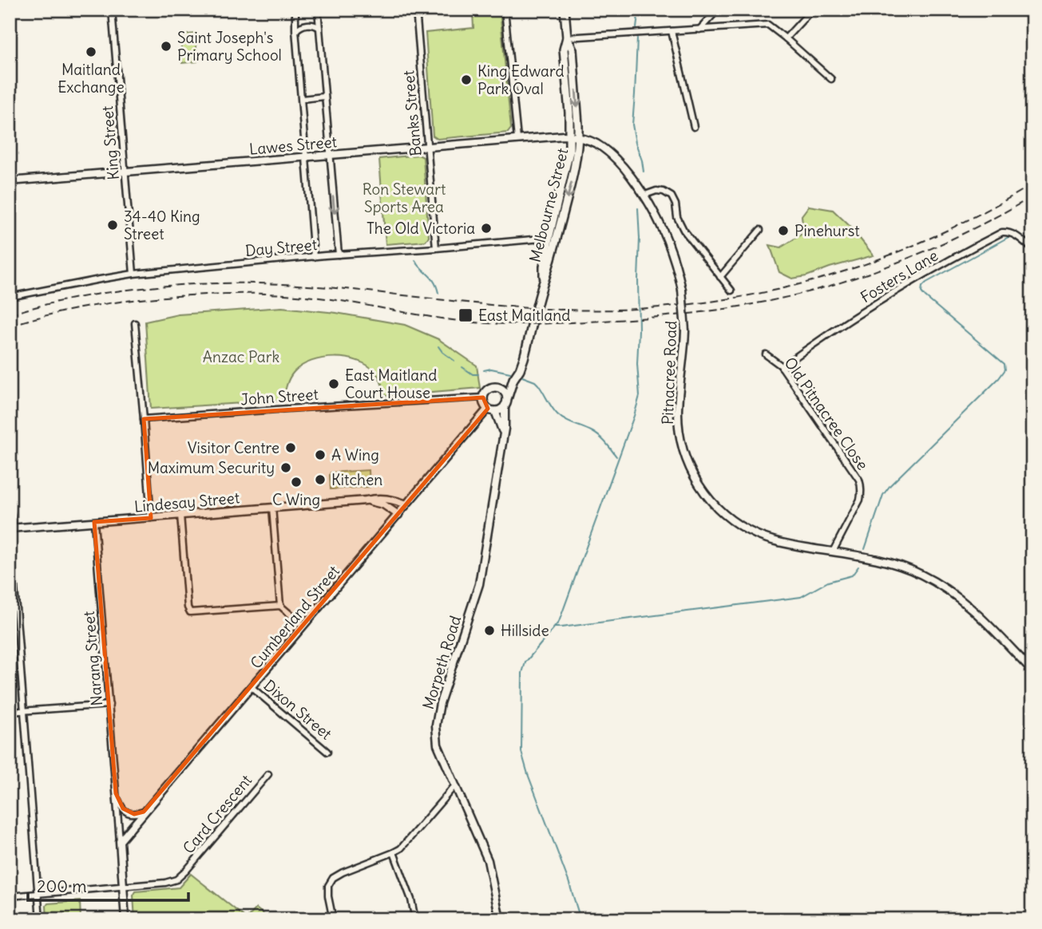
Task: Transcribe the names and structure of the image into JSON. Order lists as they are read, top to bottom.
{
  "streets": {
    "main road": [
      "Lawes Street",
      "Melbourne Street",
      "Pitnacree Road",
      "Lindesay Street",
      "Cumberland Street",
      "Narang Street",
      "Morpeth Road"
    ],
    "street": [
      "Banks Street",
      "King Street",
      "Day Street",
      "Fosters Lane",
      "John Street",
      "Old Pitnacree Close",
      "Dixon Street",
      "Card Crescent"
    ]
  },
  "crossings": [
    ["Banks Street", "Lawes Street"],
    ["Banks Street", "Day Street"],
    ["King Street", "Lawes Street"],
    ["King Street", "Day Street"],
    ["Lawes Street", "Melbourne Street"],
    ["Lawes Street", "Pitnacree Road"],
    ["Melbourne Street", "Day Street"],
    ["Melbourne Street", "Pitnacree Road"],
    ["Melbourne Street", "John Street"],
    ["Melbourne Street", "Cumberland Street"],
    ["Melbourne Street", "Morpeth Road"],
    ["Fosters Lane", "Old Pitnacree Close"],
    ["Pitnacree Road", "Old Pitnacree Close"],
    ["John Street", "Cumberland Street"],
    ["John Street", "Morpeth Road"],
    ["Lindesay Street", "Cumberland Street"],
    ["Lindesay Street", "Narang Street"],
    ["Cumberland Street", "Narang Street"],
    ["Cumberland Street", "Morpeth Road"],
    ["Cumberland Street", "Dixon Street"],
    ["Narang Street", "Card Crescent"]
  ],
  "parks": ["Ron Stewart Sports Area", "Anzac Park"],
  "places": {
    "other": [
      "Saint Joseph's Primary School",
      "Maitland Exchange",
      "King Edward Park Oval",
      "34-40 King Street",
      "The Old Victoria",
      "Pinehurst",
      "East Maitland Court House",
      "Visitor Centre",
      "A Wing",
      "Maximum Security",
      "Kitchen",
      "C Wing",
      "Hillside"
    ],
    "transit": ["East Maitland"]
  },
  "scale_bar": "200 m"
}
